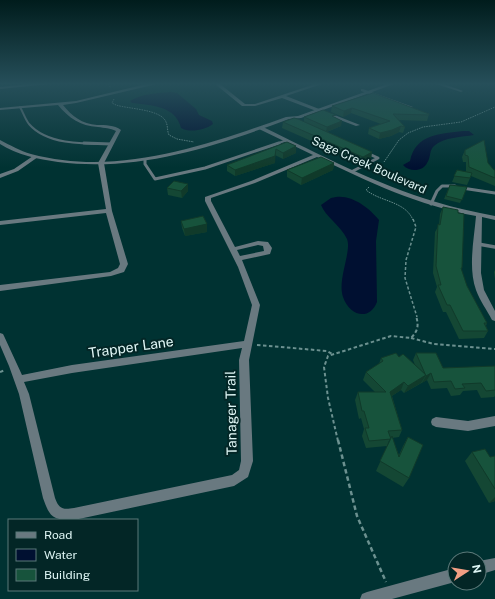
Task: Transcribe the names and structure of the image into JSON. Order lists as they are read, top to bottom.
{
  "streets": {
    "street": ["Sage Creek Boulevard", "Trapper Lane", "Tanager Trail"]
  },
  "crossings": [
    ["Sage Creek Boulevard", "Tanager Trail"],
    ["Trapper Lane", "Tanager Trail"]
  ],
  "legend": ["Road", "Water", "Building"],
  "north": "right"
}
